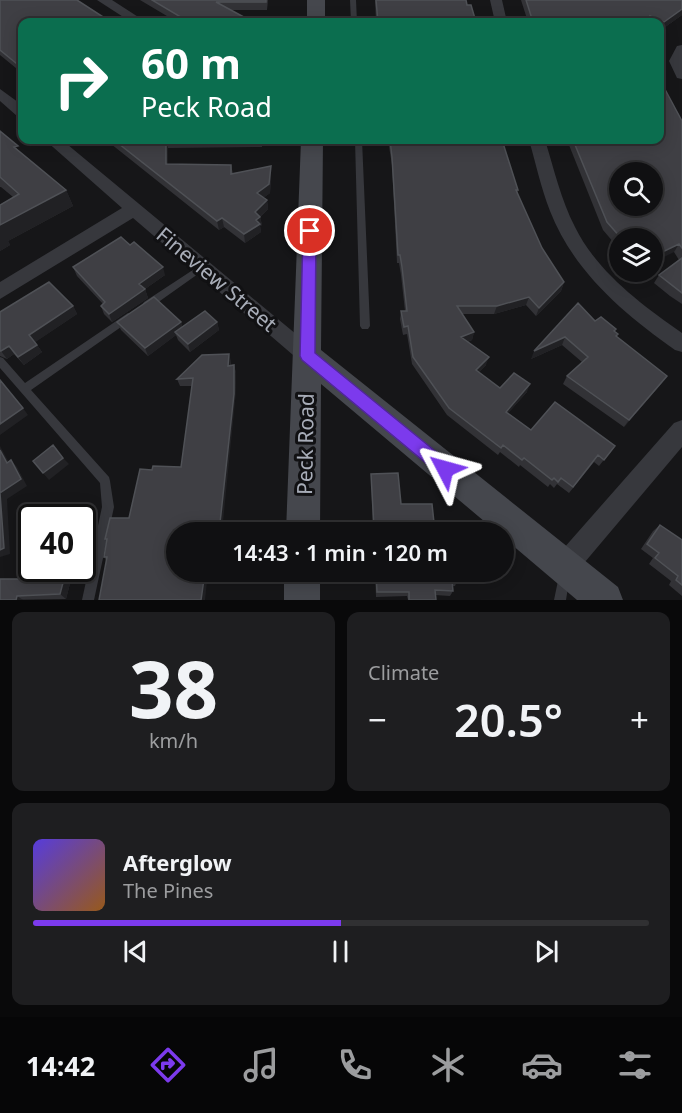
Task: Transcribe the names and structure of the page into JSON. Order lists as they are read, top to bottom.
{
  "streets": {
    "main road": ["Fineview Street", "Peck Road"]
  },
  "crossings": [
    ["Fineview Street", "Peck Road"]
  ],
  "page": {
    "turn": ["60 m", "Peck Road"],
    "limit": "40",
    "trip": "14:43 · 1 min · 120 m",
    "tile": [
      ["38", "km/h"],
      "Climate"
    ],
    "heat": ["−", "20.5°", "+"],
    "song": ["Afterglow", "The Pines"],
    "tabs": "14:42"
  }
}
